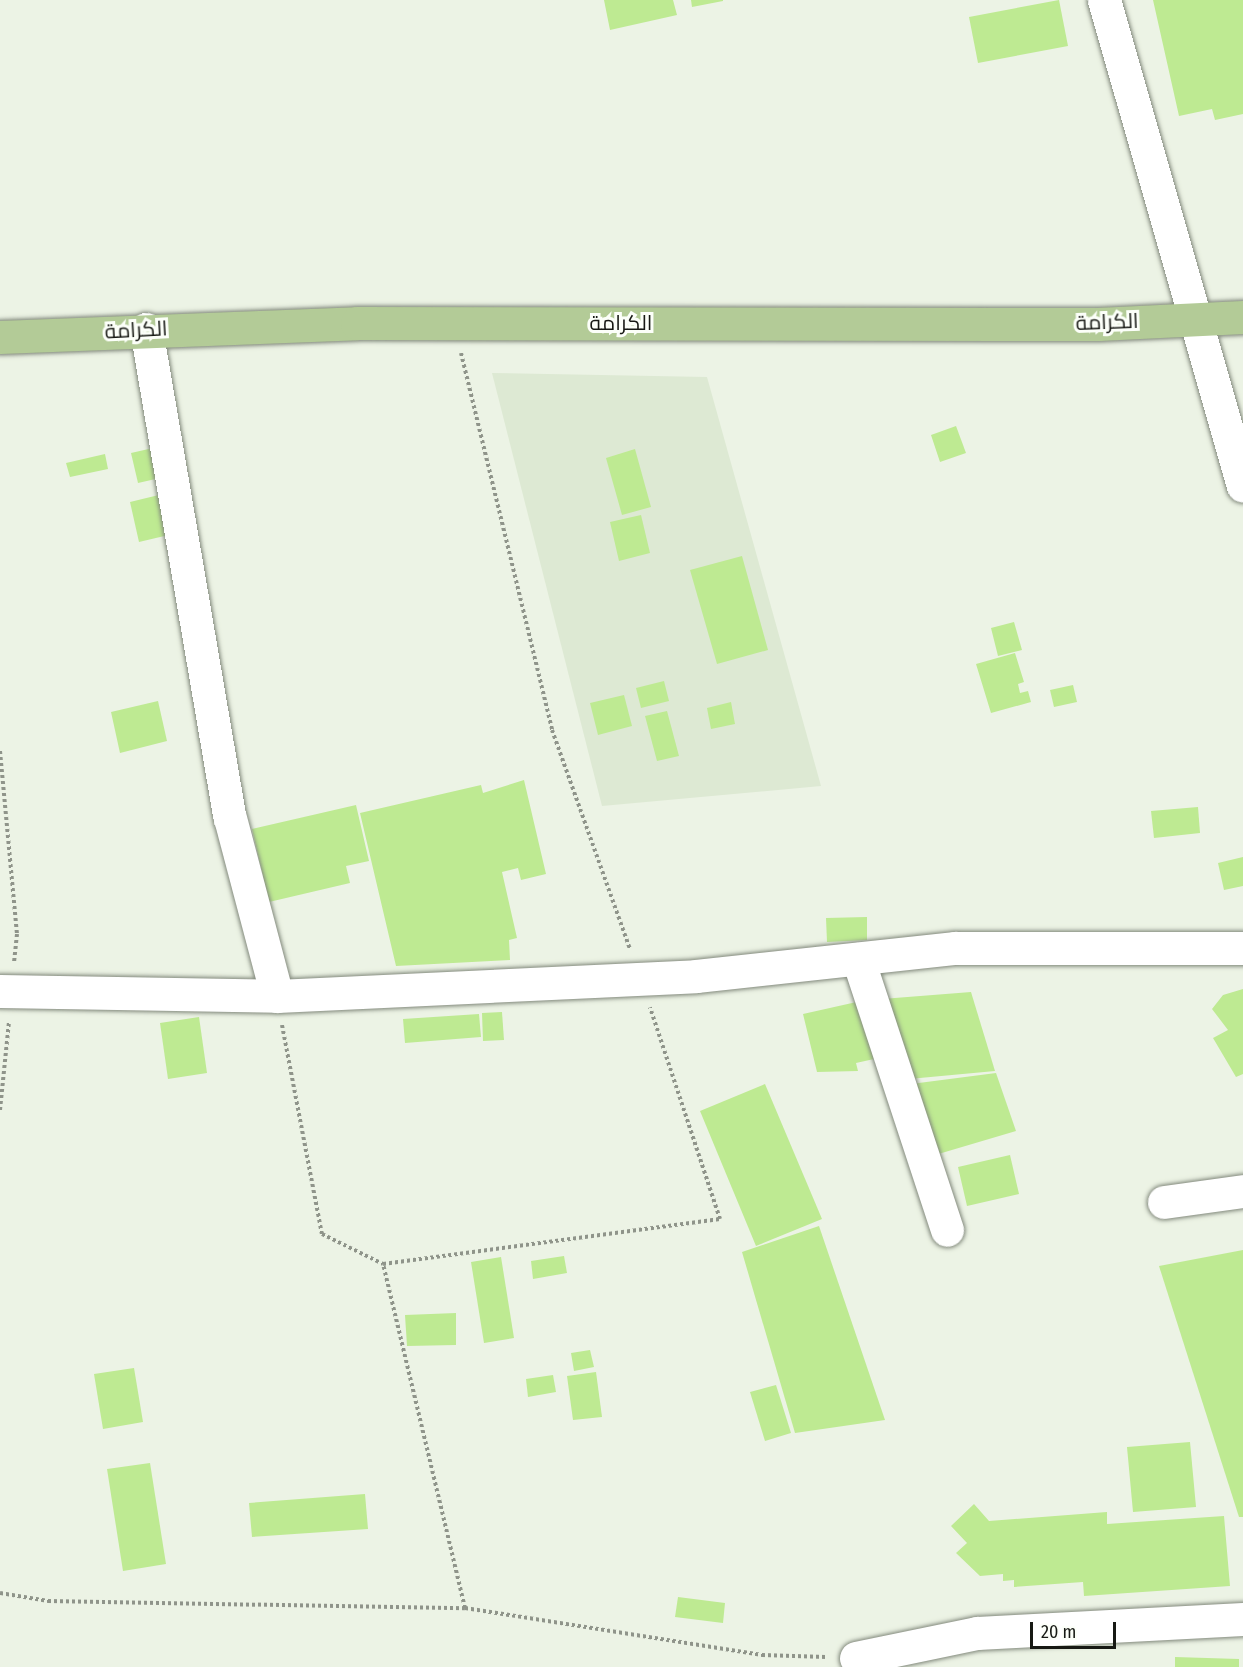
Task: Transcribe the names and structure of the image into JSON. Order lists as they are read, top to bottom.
{
  "streets": {
    "main road": ["الكرامة"]
  },
  "scale_bar": "20 m"
}
